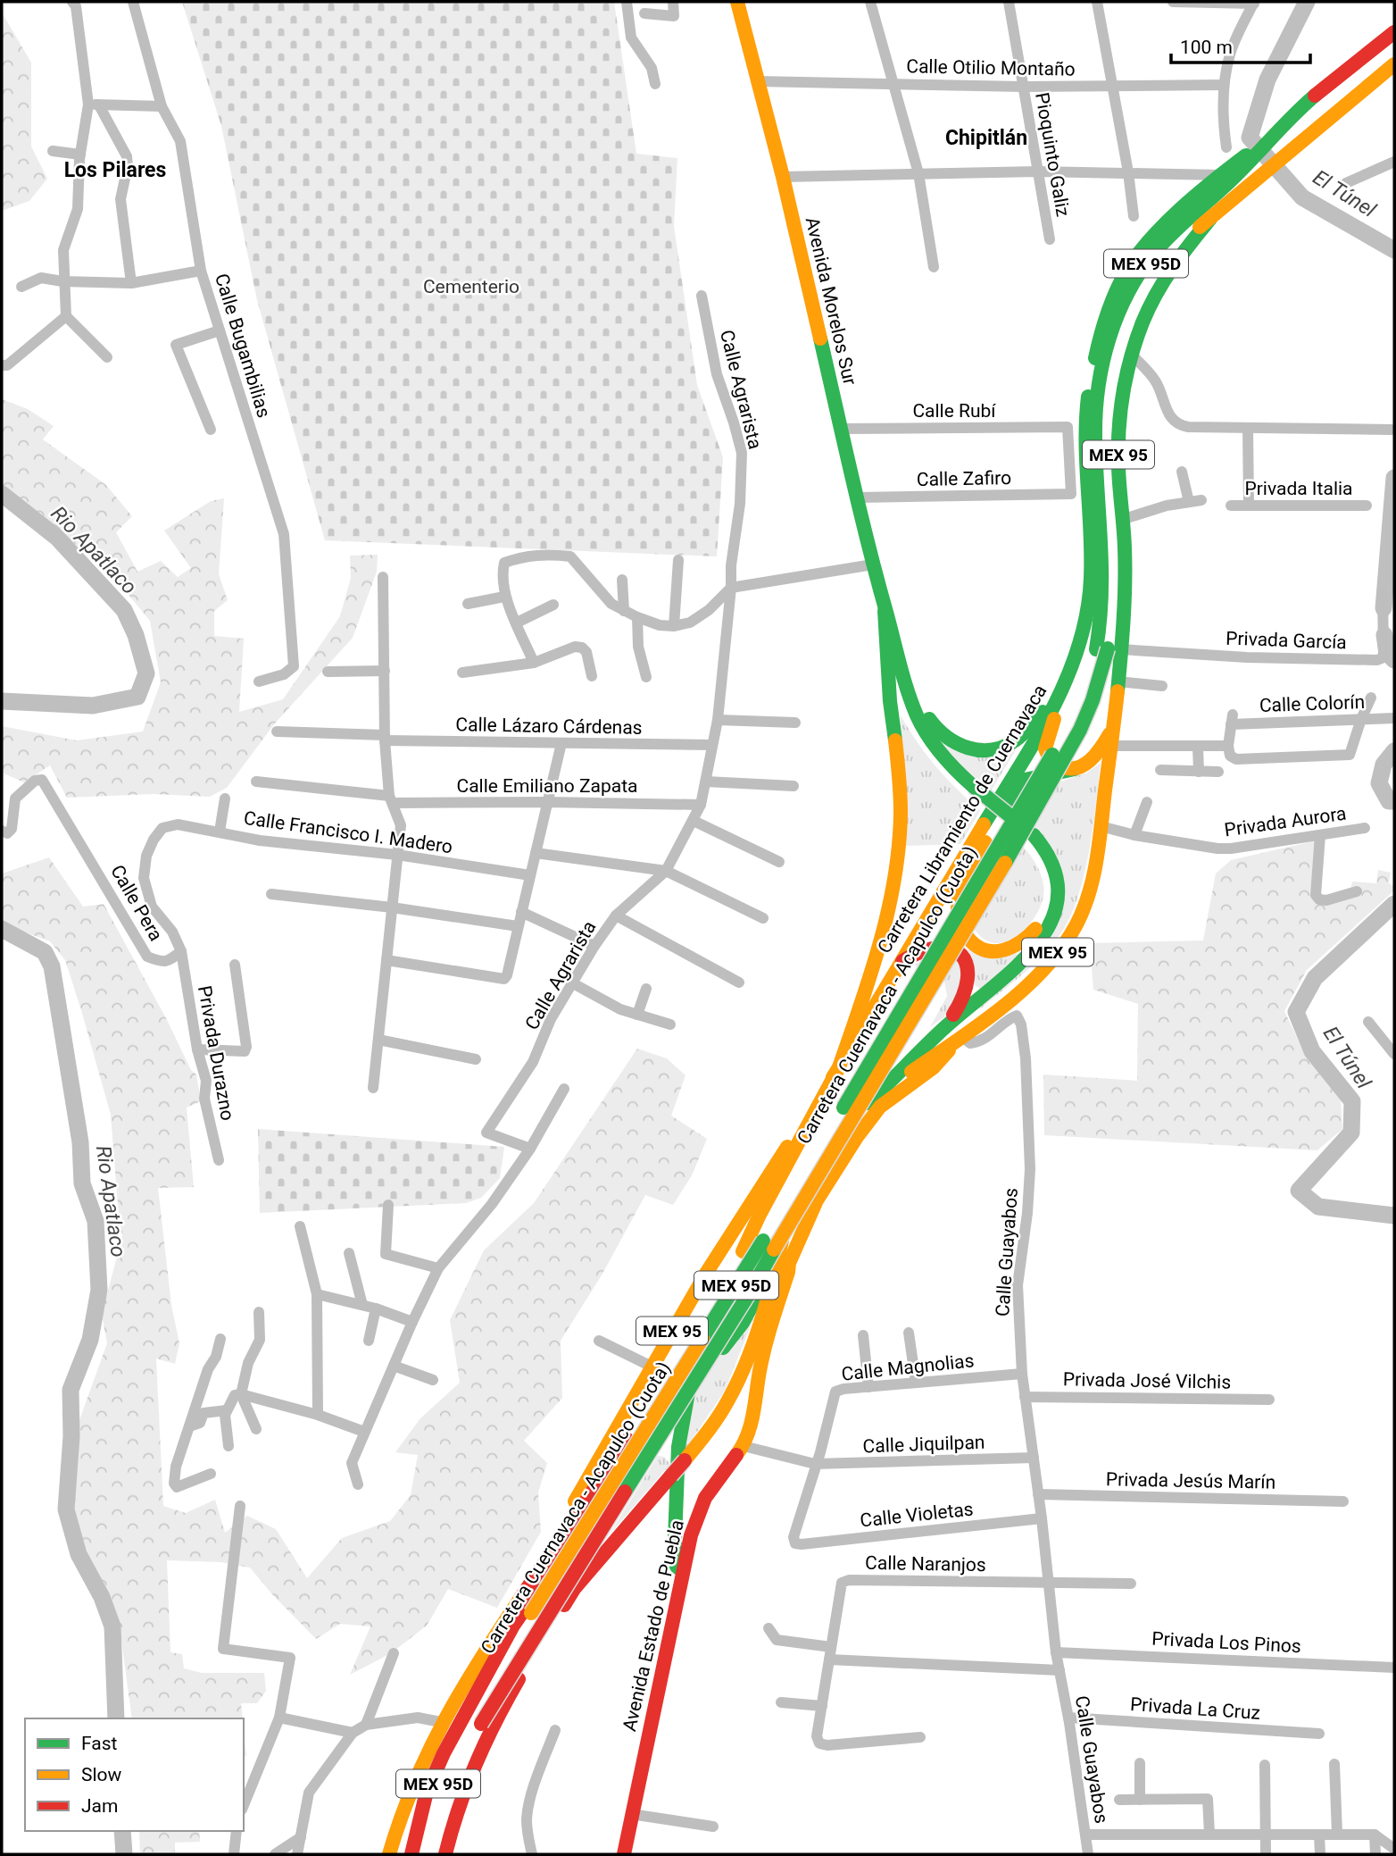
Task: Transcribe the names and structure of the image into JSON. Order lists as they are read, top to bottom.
{
  "streets": {
    "main road": [
      "MEX 95D",
      "Avenida Morelos Sur",
      "MEX 95",
      "Carretera Libramiento de Cuernavaca",
      "Carretera Cuernavaca - Acapulco (Cuota)",
      "Avenida Estado de Puebla"
    ],
    "street": [
      "Calle Otilio Montaño",
      "Pioquinto Galiz",
      "Calle Bugambilias",
      "Calle Agrarista",
      "Calle Rubí",
      "Calle Zafiro",
      "Privada Italia",
      "Privada García",
      "Calle Colorín",
      "Calle Lázaro Cárdenas",
      "Calle Emiliano Zapata",
      "Privada Aurora",
      "Calle Francisco I. Madero",
      "Calle Pera",
      "Privada Durazno",
      "Calle Guayabos",
      "Calle Magnolias",
      "Privada José Vilchis",
      "Calle Jiquilpan",
      "Privada Jesús Marín",
      "Calle Violetas",
      "Calle Naranjos",
      "Privada Los Pinos",
      "Privada La Cruz"
    ]
  },
  "crossings": [
    ["Calle Otilio Montaño", "Pioquinto Galiz"],
    ["Calle Otilio Montaño", "Avenida Morelos Sur"],
    ["Avenida Morelos Sur", "Calle Rubí"],
    ["Avenida Morelos Sur", "MEX 95"],
    ["Avenida Morelos Sur", "Calle Zafiro"],
    ["Calle Agrarista", "Calle Lázaro Cárdenas"],
    ["Calle Agrarista", "Calle Emiliano Zapata"],
    ["Calle Rubí", "Calle Zafiro"],
    ["MEX 95", "Privada García"],
    ["MEX 95", "Carretera Libramiento de Cuernavaca"],
    ["MEX 95", "Privada Aurora"],
    ["MEX 95", "Carretera Cuernavaca - Acapulco (Cuota)"],
    ["MEX 95", "Calle Guayabos"],
    ["MEX 95", "Avenida Estado de Puebla"],
    ["Carretera Libramiento de Cuernavaca", "Carretera Cuernavaca - Acapulco (Cuota)"],
    ["Calle Francisco I. Madero", "Calle Pera"],
    ["Calle Pera", "Privada Durazno"],
    ["Calle Guayabos", "Calle Magnolias"],
    ["Calle Guayabos", "Privada José Vilchis"],
    ["Calle Guayabos", "Calle Jiquilpan"],
    ["Calle Guayabos", "Privada Jesús Marín"],
    ["Calle Guayabos", "Calle Violetas"],
    ["Calle Guayabos", "Calle Naranjos"],
    ["Calle Guayabos", "Avenida Estado de Puebla"],
    ["Calle Guayabos", "Privada Los Pinos"],
    ["Calle Guayabos", "Privada La Cruz"],
    ["Calle Magnolias", "Calle Jiquilpan"],
    ["Calle Magnolias", "Calle Violetas"],
    ["Calle Jiquilpan", "Calle Violetas"],
    ["Calle Jiquilpan", "Avenida Estado de Puebla"]
  ],
  "districts": ["Chipitlán", "Los Pilares"],
  "water": ["El Túnel", "Rio Apatlaco"],
  "parks": ["Cementerio"],
  "legend": ["Fast", "Slow", "Jam"],
  "scale_bar": "100 m"
}
